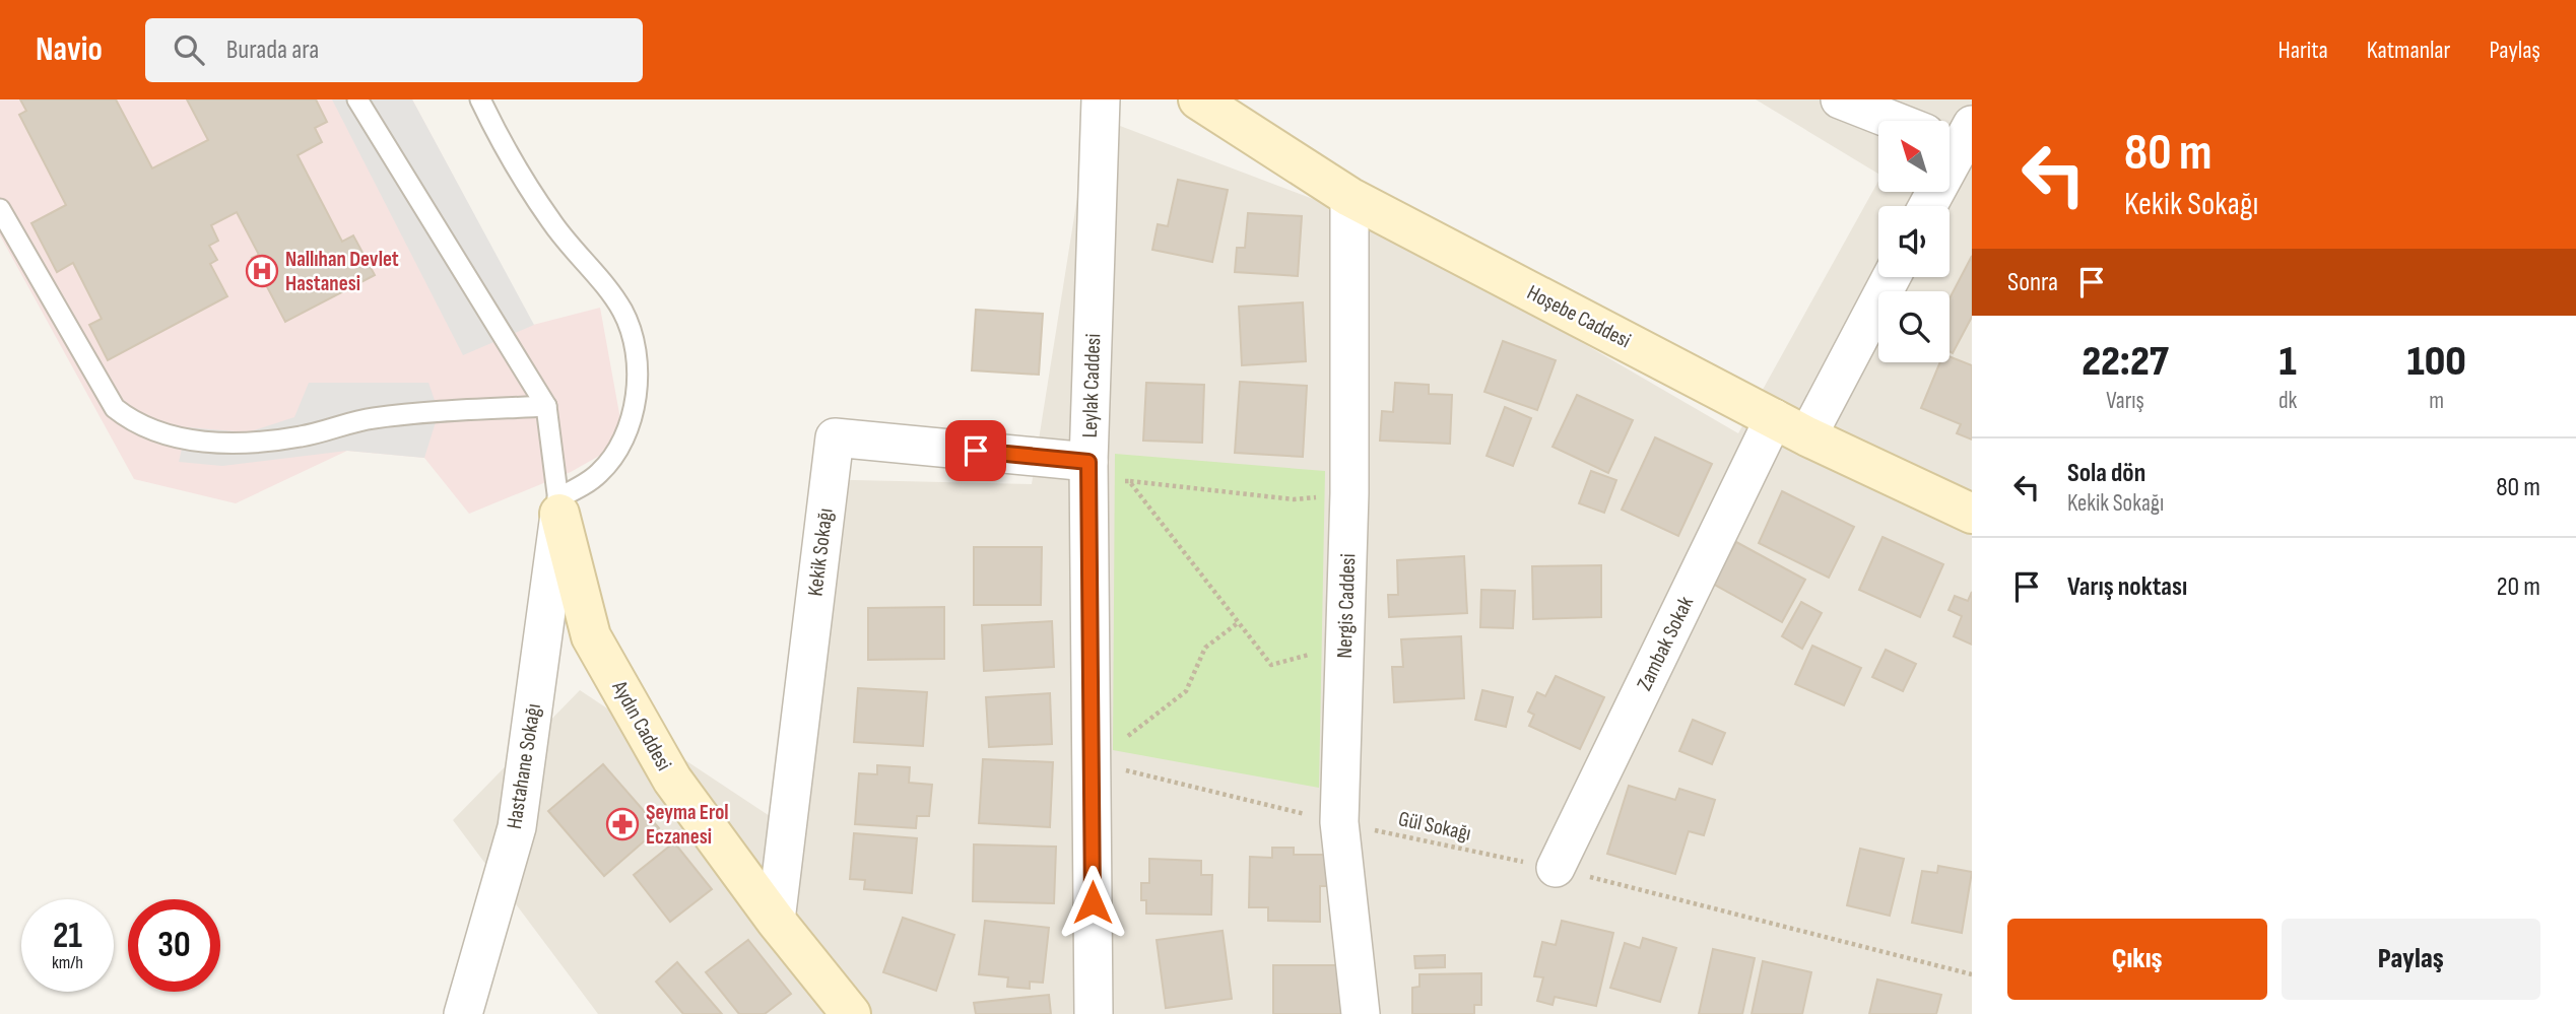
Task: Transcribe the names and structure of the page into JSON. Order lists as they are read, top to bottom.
{
  "streets": {
    "street": [
      "Hoşebe Caddesi",
      "Leylak Caddesi",
      "Kekik Sokağı",
      "Nergis Caddesi",
      "Zambak Sokak",
      "Aydın Caddesi",
      "Hastahane Sokağı"
    ],
    "path": ["Gül Sokağı"]
  },
  "crossings": [
    ["Hoşebe Caddesi", "Nergis Caddesi"],
    ["Hoşebe Caddesi", "Zambak Sokak"],
    ["Leylak Caddesi", "Kekik Sokağı"],
    ["Leylak Caddesi", "Gül Sokağı"],
    ["Kekik Sokağı", "Aydın Caddesi"],
    ["Nergis Caddesi", "Gül Sokağı"],
    ["Zambak Sokak", "Gül Sokağı"],
    ["Aydın Caddesi", "Hastahane Sokağı"]
  ],
  "places": {
    "hospital": ["Nallıhan Devlet Hastanesi"],
    "pharmacy": ["Şeyma Erol Eczanesi"]
  },
  "north": "top left",
  "page": {
    "header": "Navio",
    "search": "Burada ara",
    "nav": ["Harita", "Katmanlar", "Paylaş"],
    "turn": ["80 m", "Kekik Sokağı"],
    "then": "Sonra",
    "eta": [
      "22:27",
      "Varış",
      "1",
      "dk",
      "100",
      "m"
    ],
    "list": [
      {
        "name": "Sola dön",
        "note": "Kekik Sokağı",
        "value": "80 m"
      },
      {
        "name": "Varış noktası",
        "value": "20 m"
      }
    ],
    "speed": "21 km/h",
    "limit": "30",
    "buttons": ["Çıkış", "Paylaş"]
  }
}
